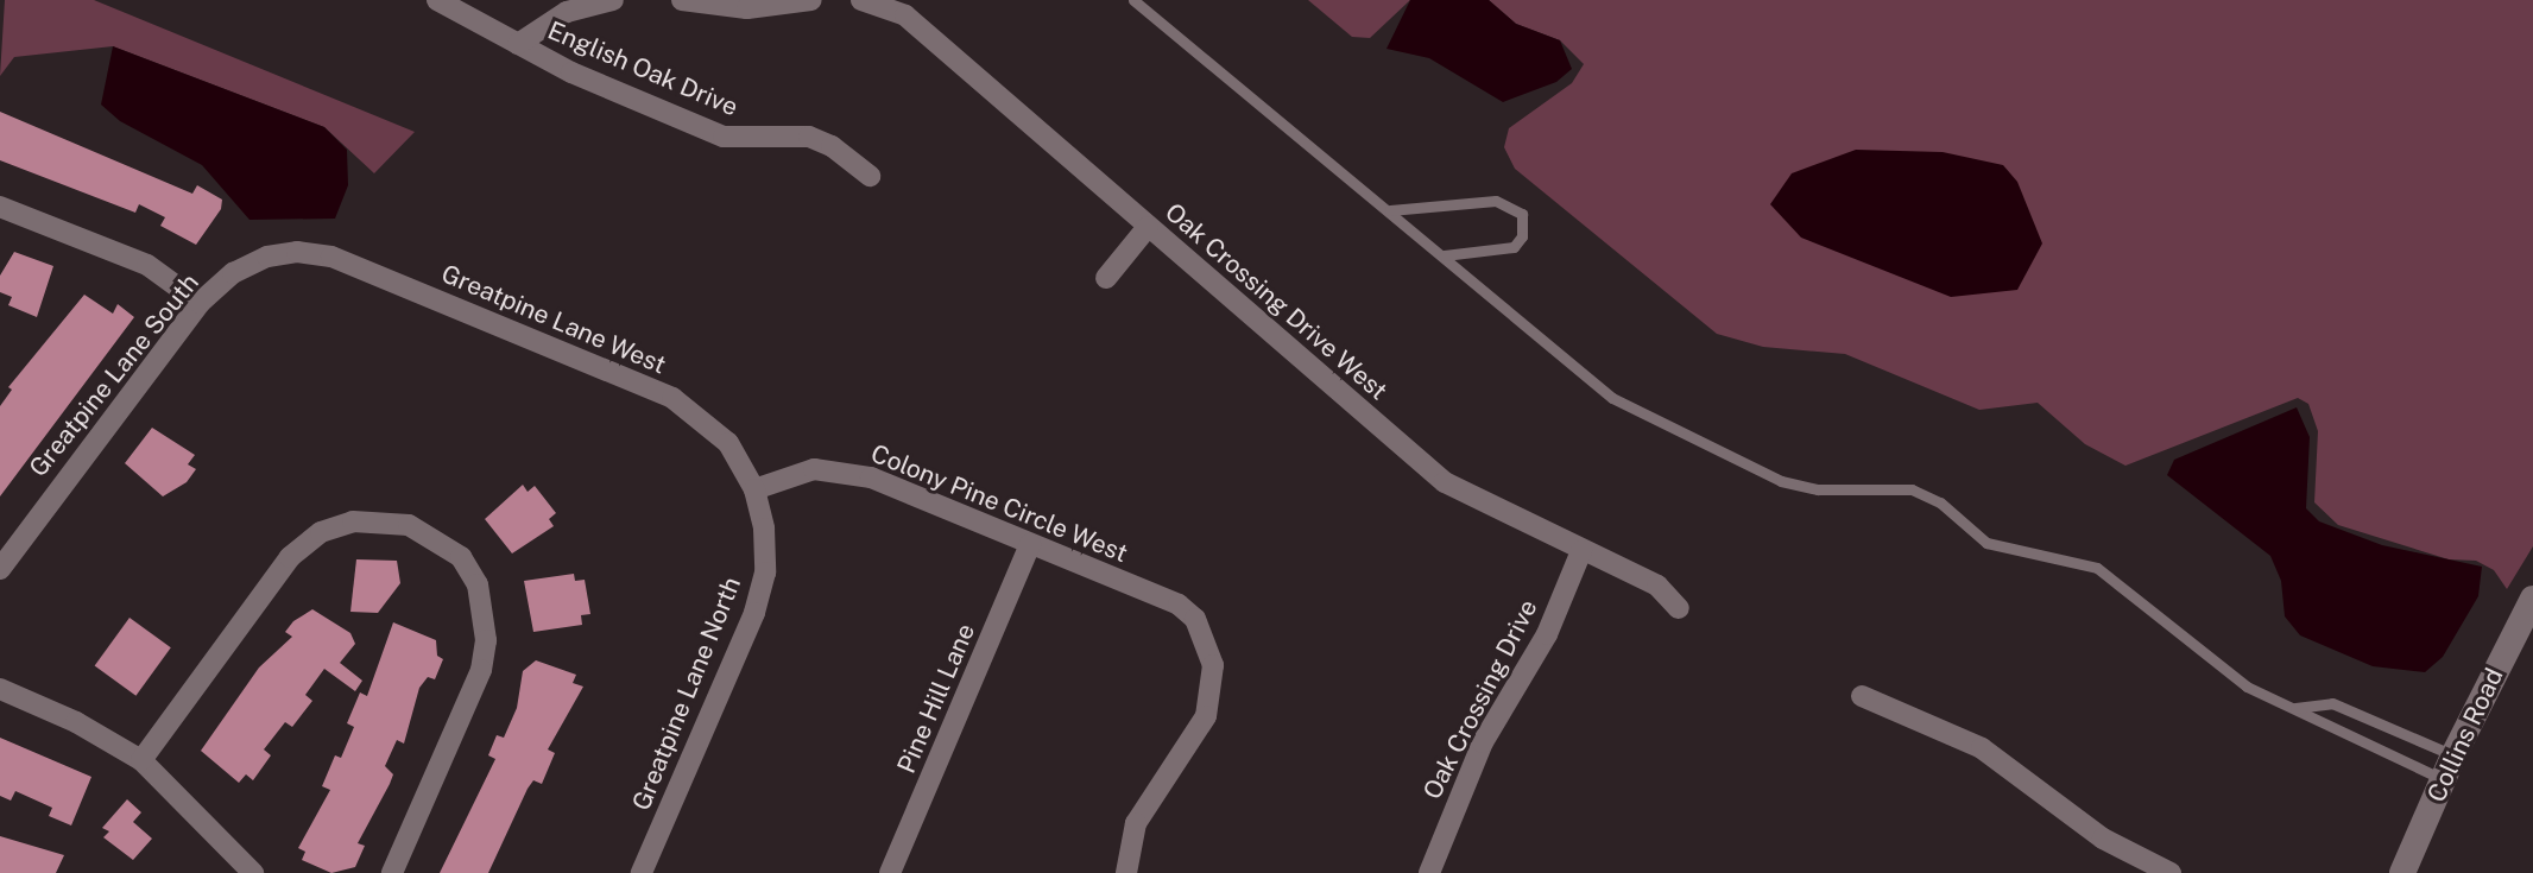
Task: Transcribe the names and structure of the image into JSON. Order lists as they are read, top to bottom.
{
  "streets": {
    "street": [
      "English Oak Drive",
      "Oak Crossing Drive West",
      "Greatpine Lane West",
      "Greatpine Lane South",
      "Colony Pine Circle West",
      "Greatpine Lane North",
      "Pine Hill Lane",
      "Oak Crossing Drive",
      "Collins Road"
    ]
  },
  "crossings": [
    ["Oak Crossing Drive West", "Oak Crossing Drive"],
    ["Greatpine Lane West", "Greatpine Lane South"],
    ["Greatpine Lane West", "Colony Pine Circle West"],
    ["Greatpine Lane West", "Greatpine Lane North"],
    ["Colony Pine Circle West", "Greatpine Lane North"],
    ["Colony Pine Circle West", "Pine Hill Lane"]
  ]
}
